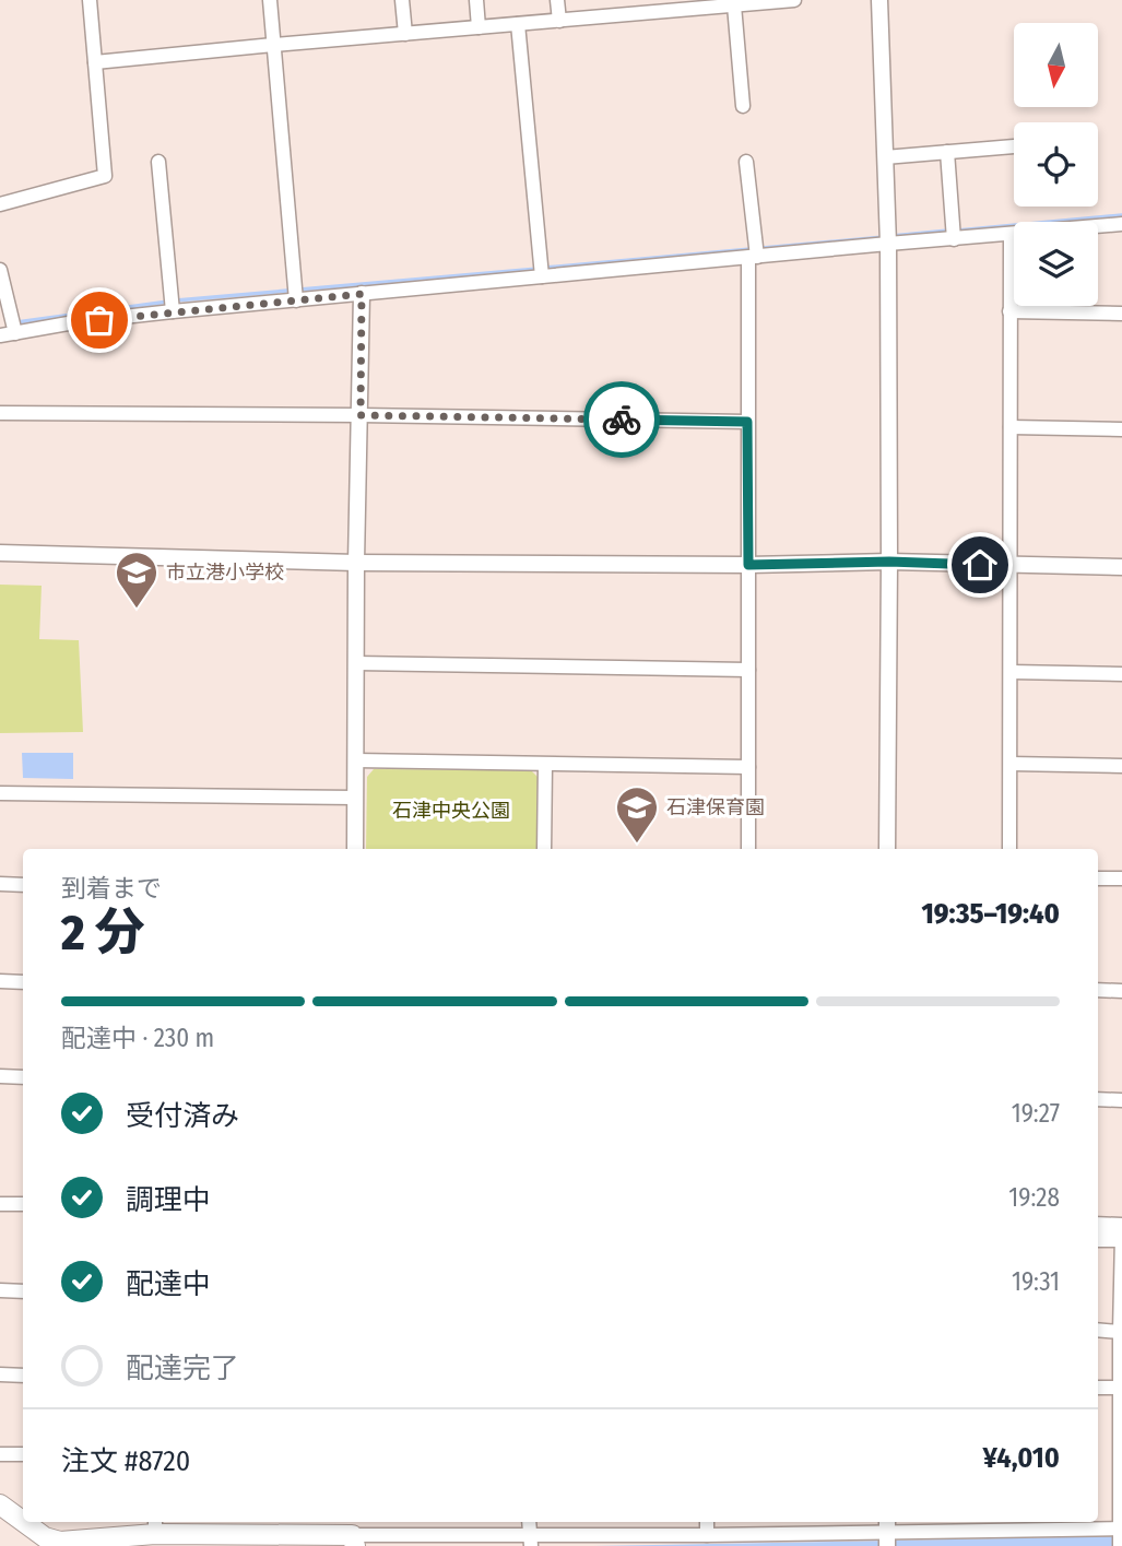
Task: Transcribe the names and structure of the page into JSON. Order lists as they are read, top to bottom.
{
  "parks": ["石津中央公園"],
  "places": {
    "school or university": ["市立港小学校", "石津保育園"]
  },
  "north": "bottom",
  "page": {
    "heading": ["2 分", "到着まで", "19:35–19:40"],
    "panel": ["注文 #8720", "¥4,010"],
    "bar": "配達中 · 230 m",
    "list": [
      ["受付済み", "19:27"],
      ["調理中", "19:28"],
      ["配達中", "19:31"],
      "配達完了"
    ]
  }
}
